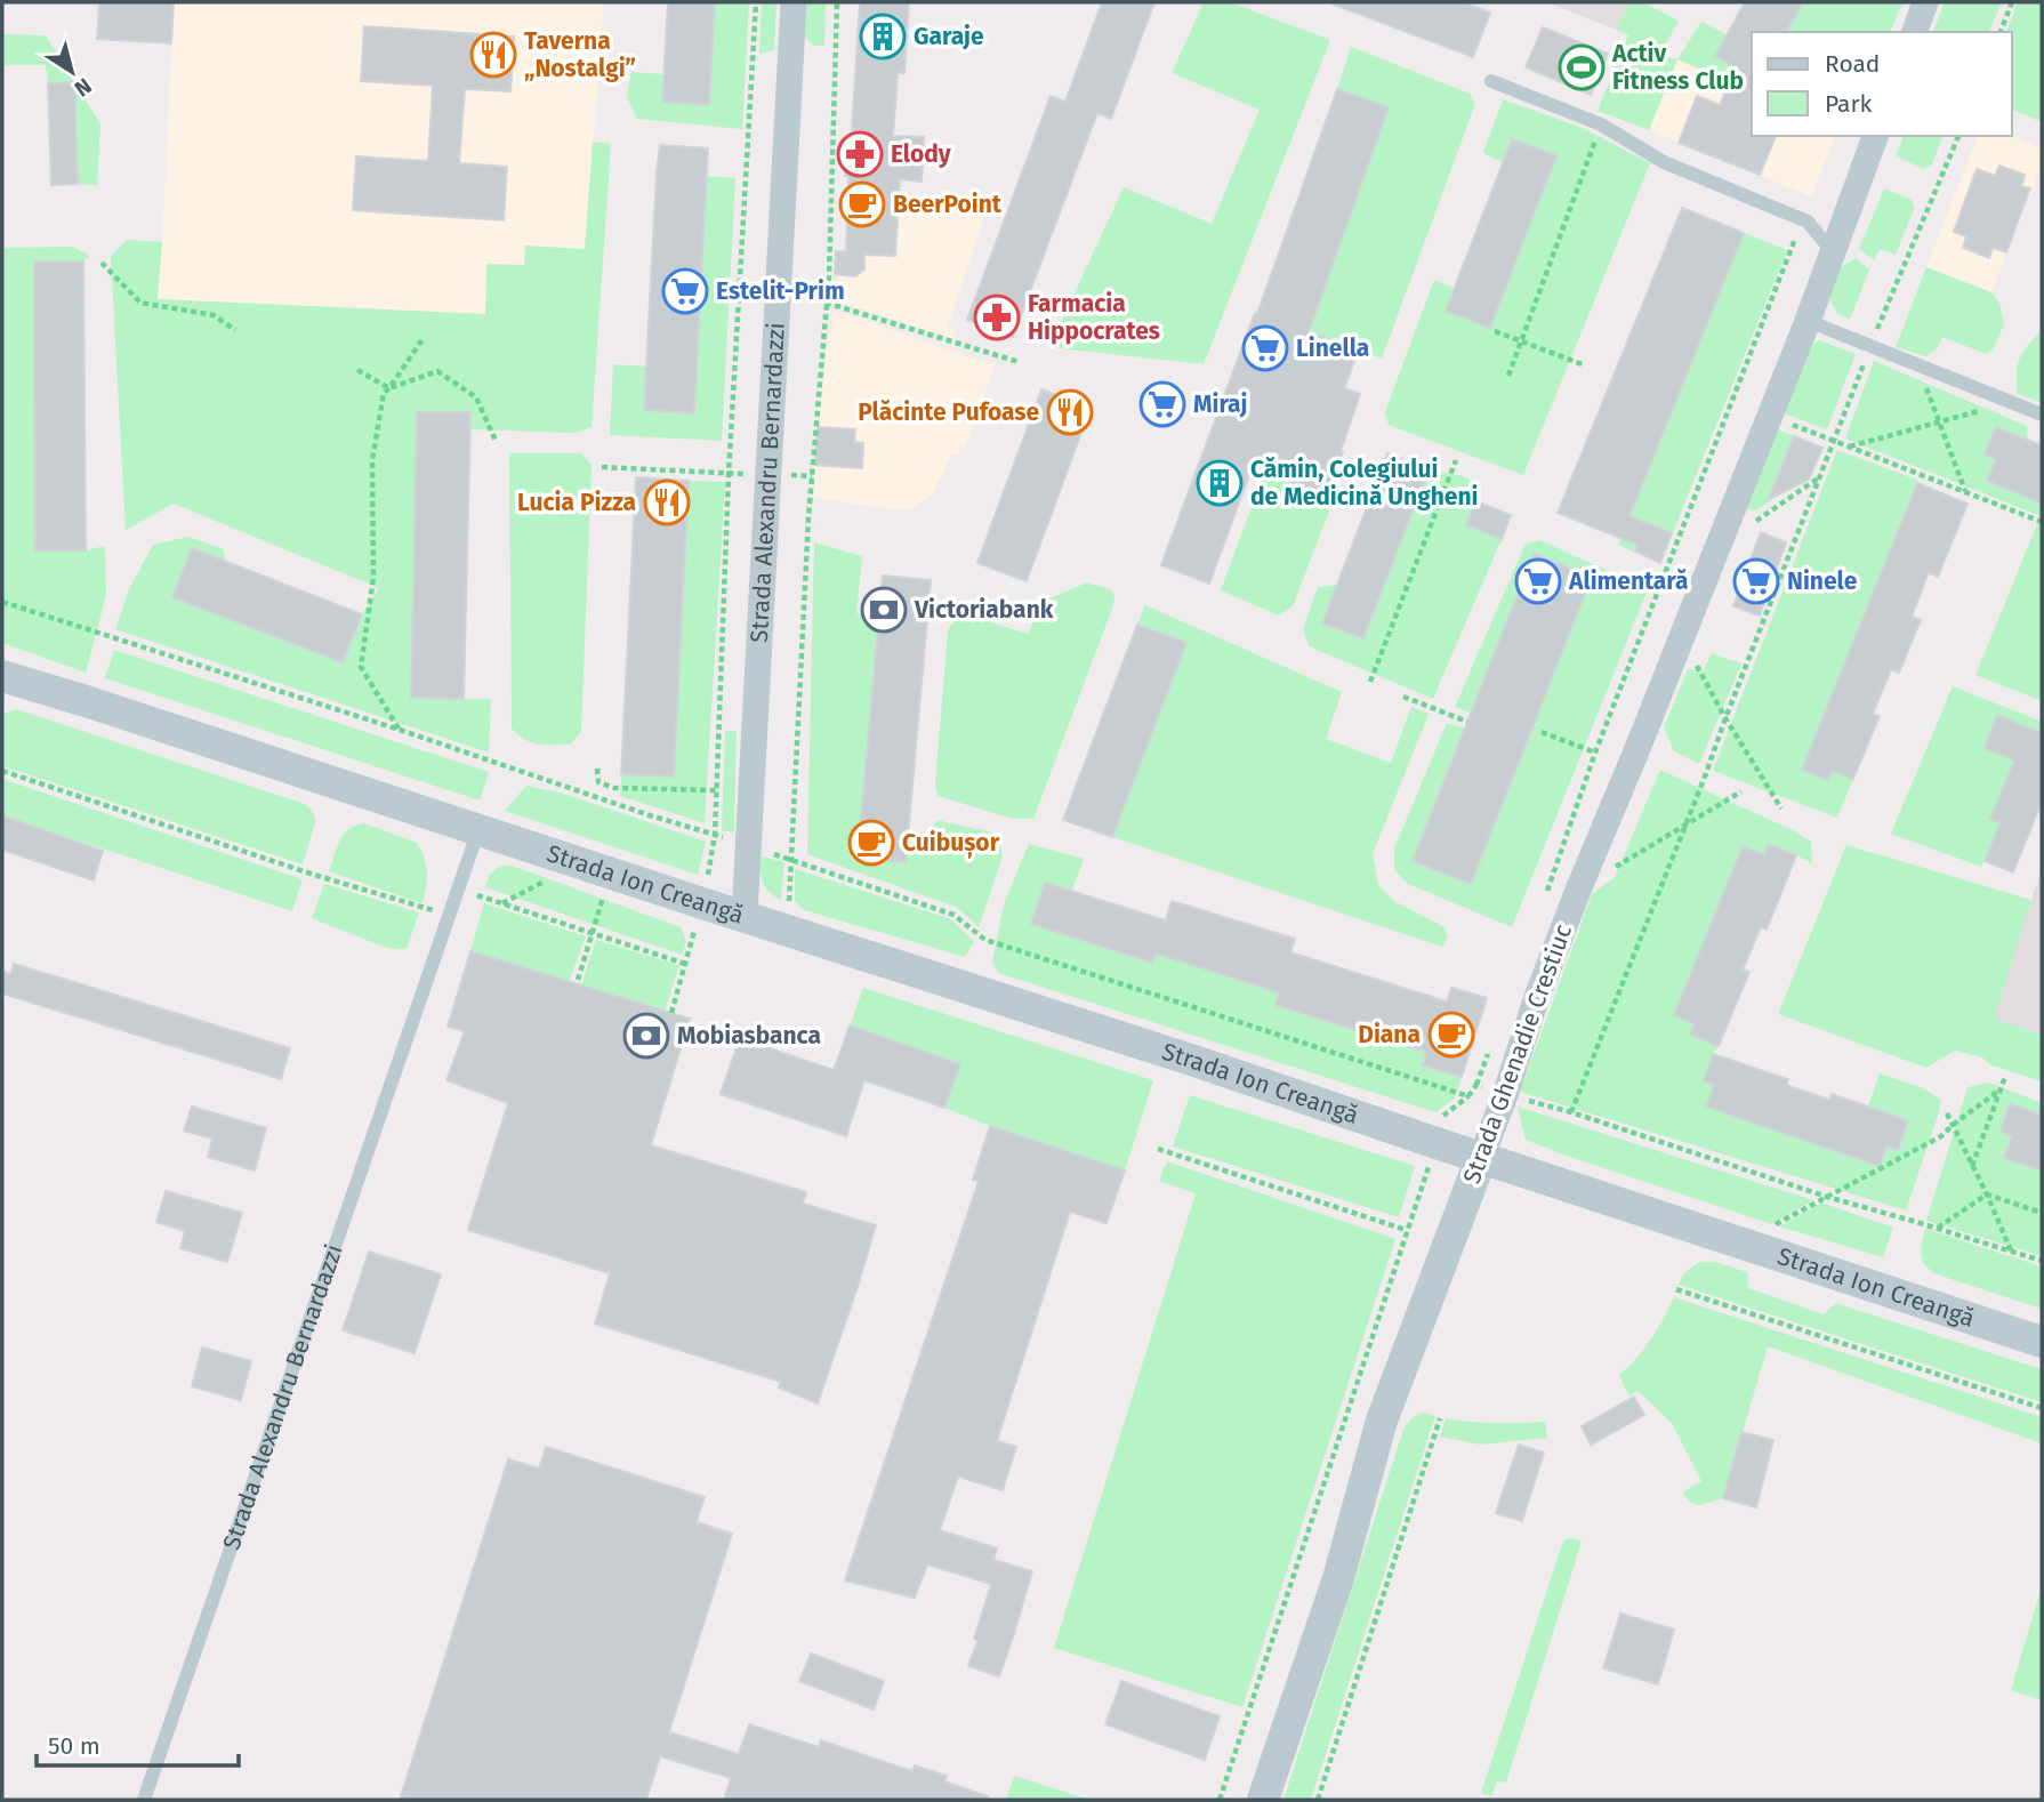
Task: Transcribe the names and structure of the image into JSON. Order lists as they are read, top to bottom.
{
  "streets": {
    "street": ["Strada Alexandru Bernardazzi", "Strada Ion Creangă", "Strada Ghenadie Crestiuc"]
  },
  "crossings": [
    ["Strada Alexandru Bernardazzi", "Strada Ion Creangă"],
    ["Strada Ion Creangă", "Strada Ghenadie Crestiuc"]
  ],
  "places": {
    "building": ["Garaje", "Cămin, Colegiului de Medicină Ungheni"],
    "restaurant": ["Taverna „Nostalgi”", "Plăcinte Pufoase", "Lucia Pizza"],
    "sports": ["Activ Fitness Club"],
    "pharmacy": ["Elody", "Farmacia Hippocrates"],
    "cafe": ["BeerPoint", "Cuibușor", "Diana"],
    "supermarket": [
      "Estelit-Prim",
      "Linella",
      "Miraj",
      "Alimentară",
      "Ninele"
    ],
    "bank": ["Victoriabank", "Mobiasbanca"]
  },
  "legend": ["Road", "Park"],
  "scale_bar": "50 m",
  "north": "bottom right"
}
